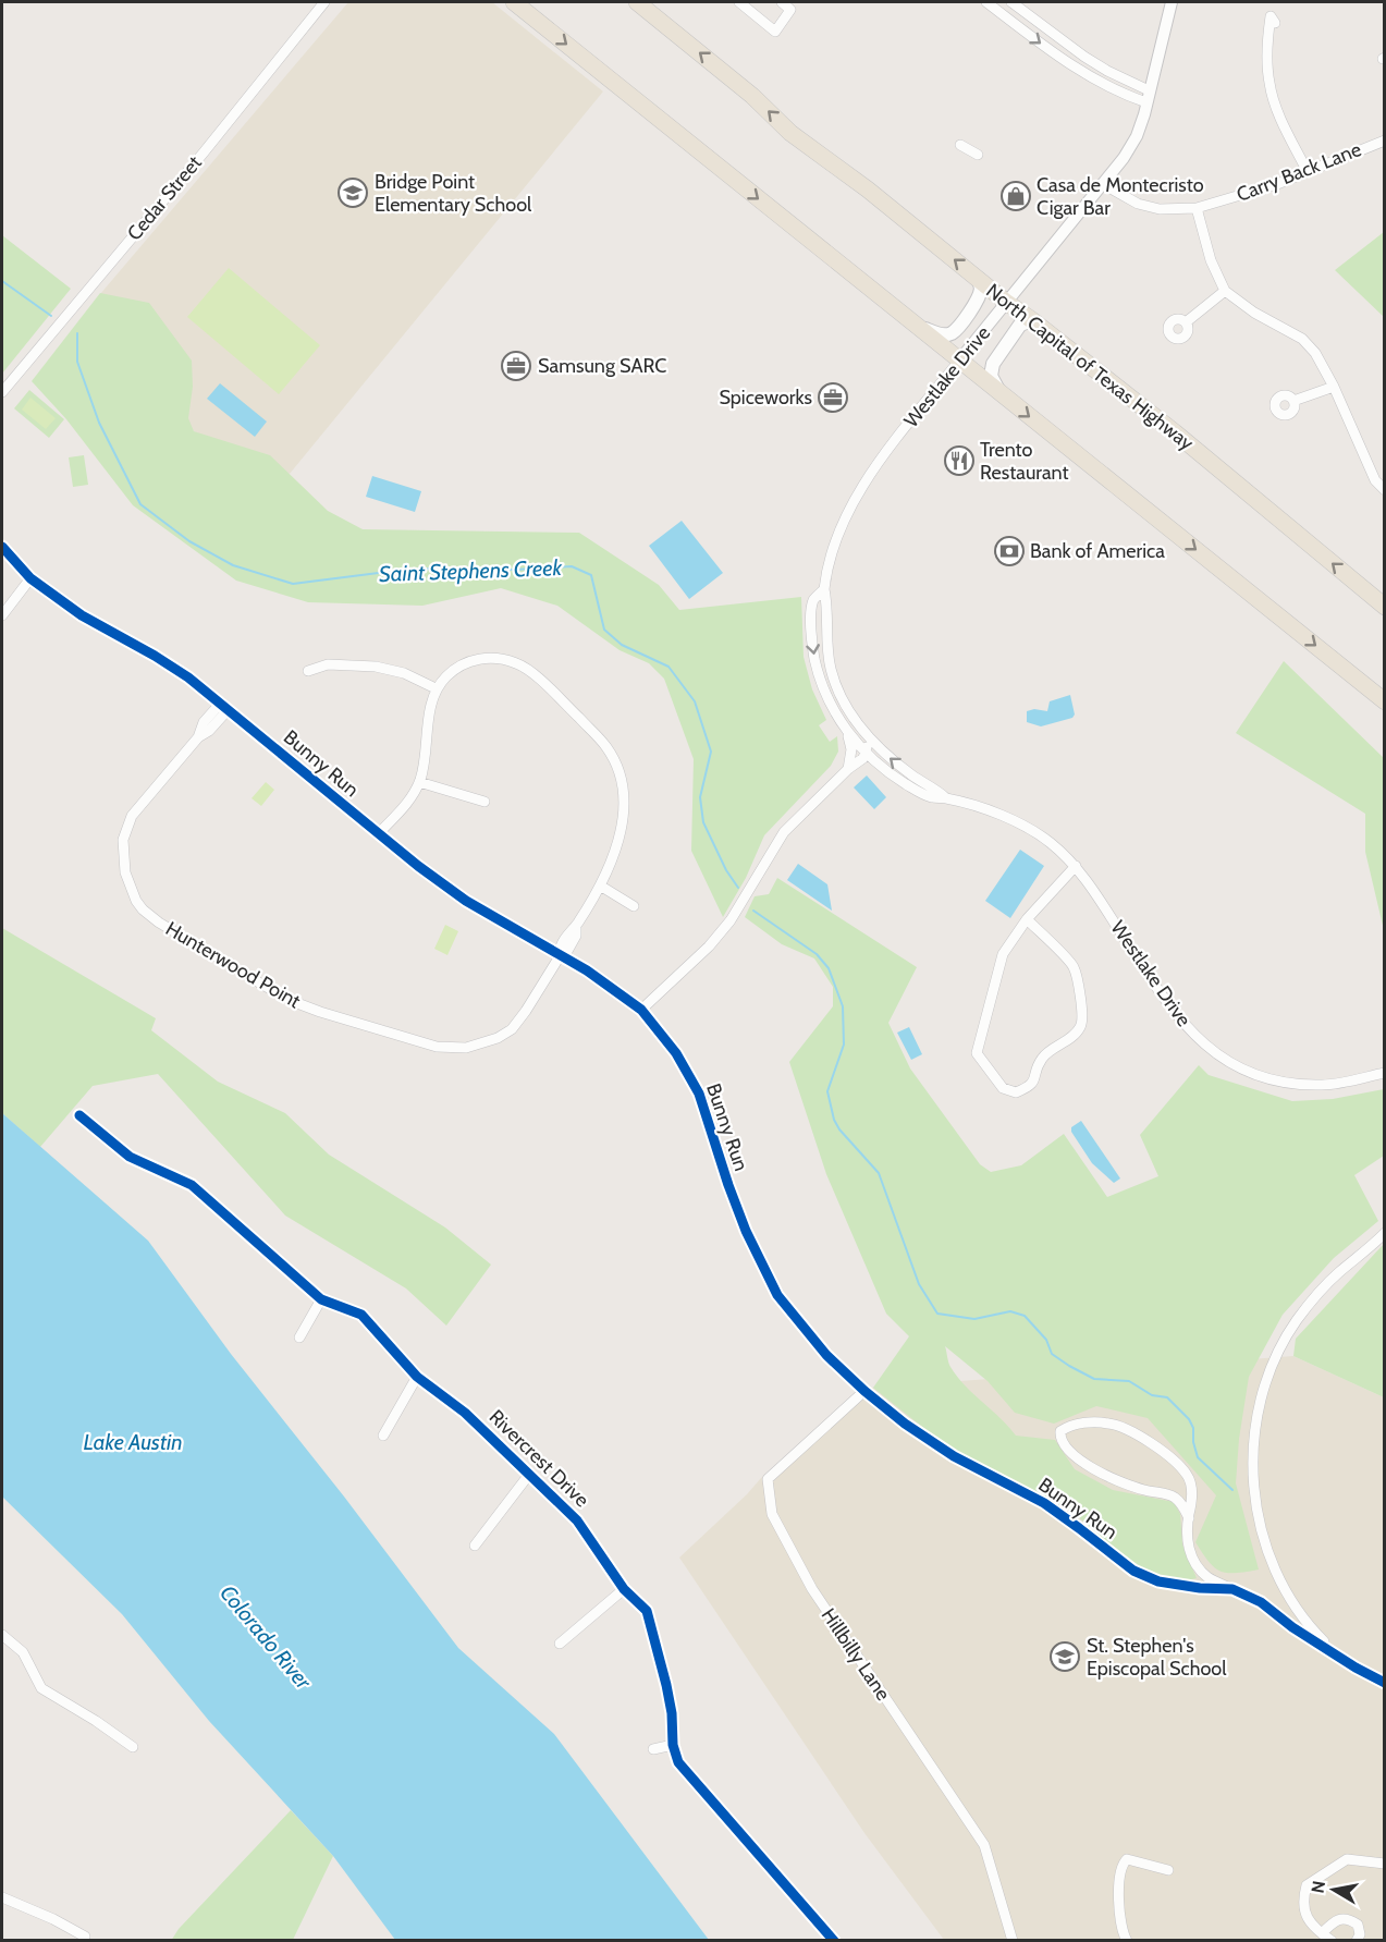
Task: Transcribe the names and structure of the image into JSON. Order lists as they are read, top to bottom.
{
  "streets": {
    "highway": ["North Capital of Texas Highway"],
    "street": [
      "Carry Back Lane",
      "Cedar Street",
      "Westlake Drive",
      "Bunny Run",
      "Hunterwood Point",
      "Rivercrest Drive",
      "Hillbilly Lane"
    ]
  },
  "crossings": [
    ["Carry Back Lane", "Westlake Drive"],
    ["North Capital of Texas Highway", "Westlake Drive"],
    ["Bunny Run", "Hunterwood Point"],
    ["Bunny Run", "Hillbilly Lane"]
  ],
  "water": ["Saint Stephens Creek", "Lake Austin", "Colorado River"],
  "places": {
    "school or university": ["Bridge Point Elementary School", "St. Stephen's Episcopal School"],
    "shop": ["Casa de Montecristo Cigar Bar"],
    "office": ["Samsung SARC", "Spiceworks"],
    "restaurant": ["Trento Restaurant"],
    "bank": ["Bank of America"]
  },
  "north": "left"
}
